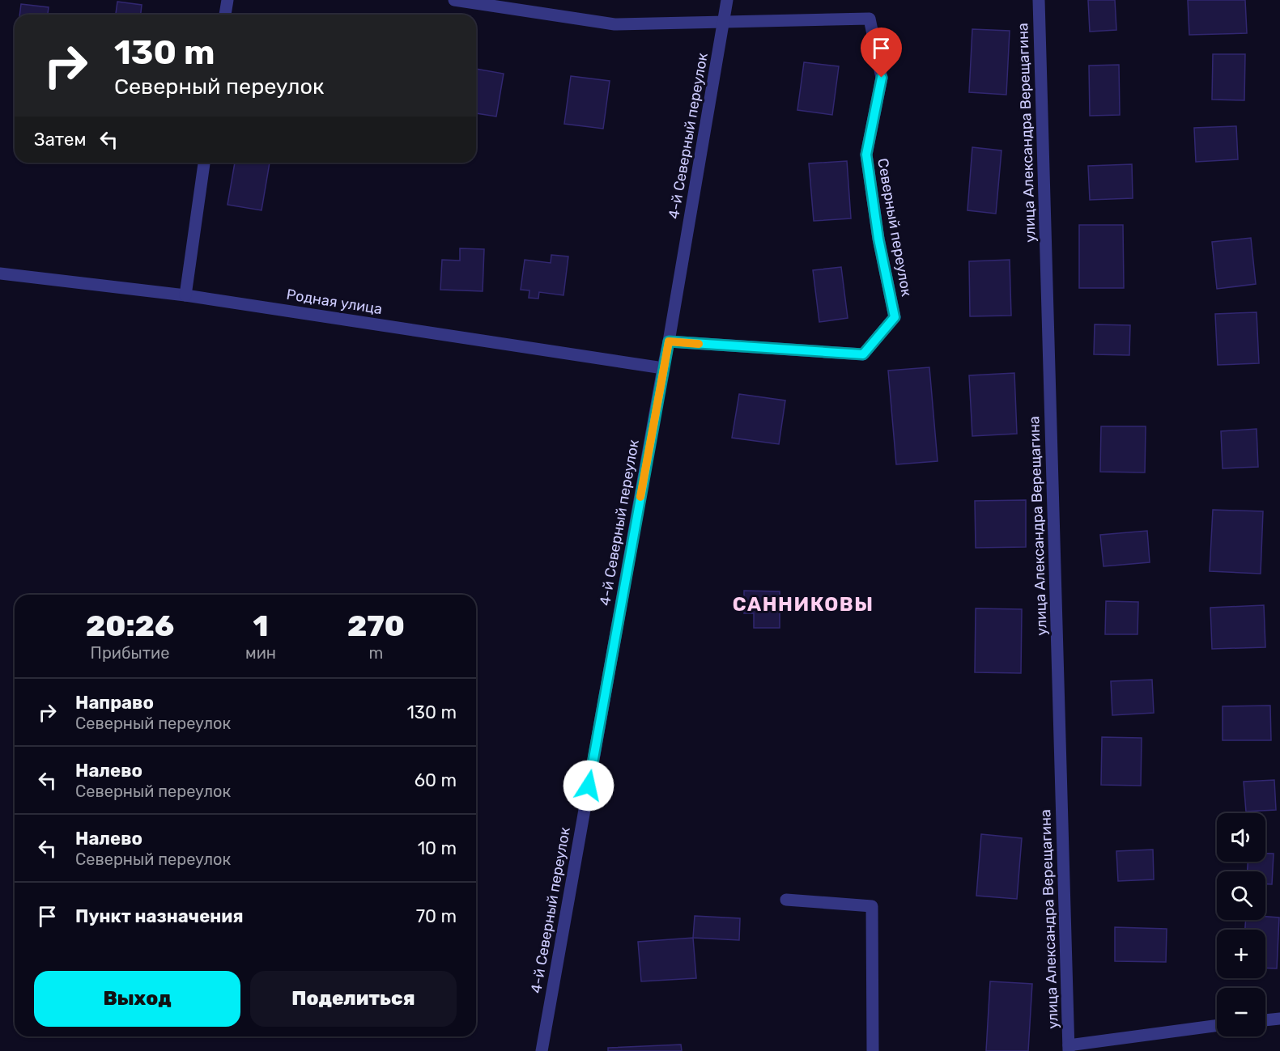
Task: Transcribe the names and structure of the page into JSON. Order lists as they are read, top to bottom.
{
  "streets": {
    "street": [
      "улица Александра Верещагина",
      "4-й Северный переулок",
      "Северный переулок",
      "Родная улица"
    ]
  },
  "crossings": [
    ["4-й Северный переулок", "Северный переулок"],
    ["4-й Северный переулок", "Родная улица"]
  ],
  "districts": ["САННИКОВЫ"],
  "page": {
    "turn": ["130 m", "Северный переулок"],
    "then": "Затем",
    "eta": [
      "20:26",
      "Прибытие",
      "1",
      "мин",
      "270",
      "m"
    ],
    "list": [
      {
        "name": "Направо",
        "note": "Северный переулок",
        "value": "130 m"
      },
      {
        "name": "Налево",
        "note": "Северный переулок",
        "value": "60 m"
      },
      {
        "name": "Налево",
        "note": "Северный переулок",
        "value": "10 m"
      },
      {
        "name": "Пункт назначения",
        "value": "70 m"
      }
    ],
    "map_buttons": ["+", "−"],
    "buttons": ["Выход", "Поделиться"]
  }
}
